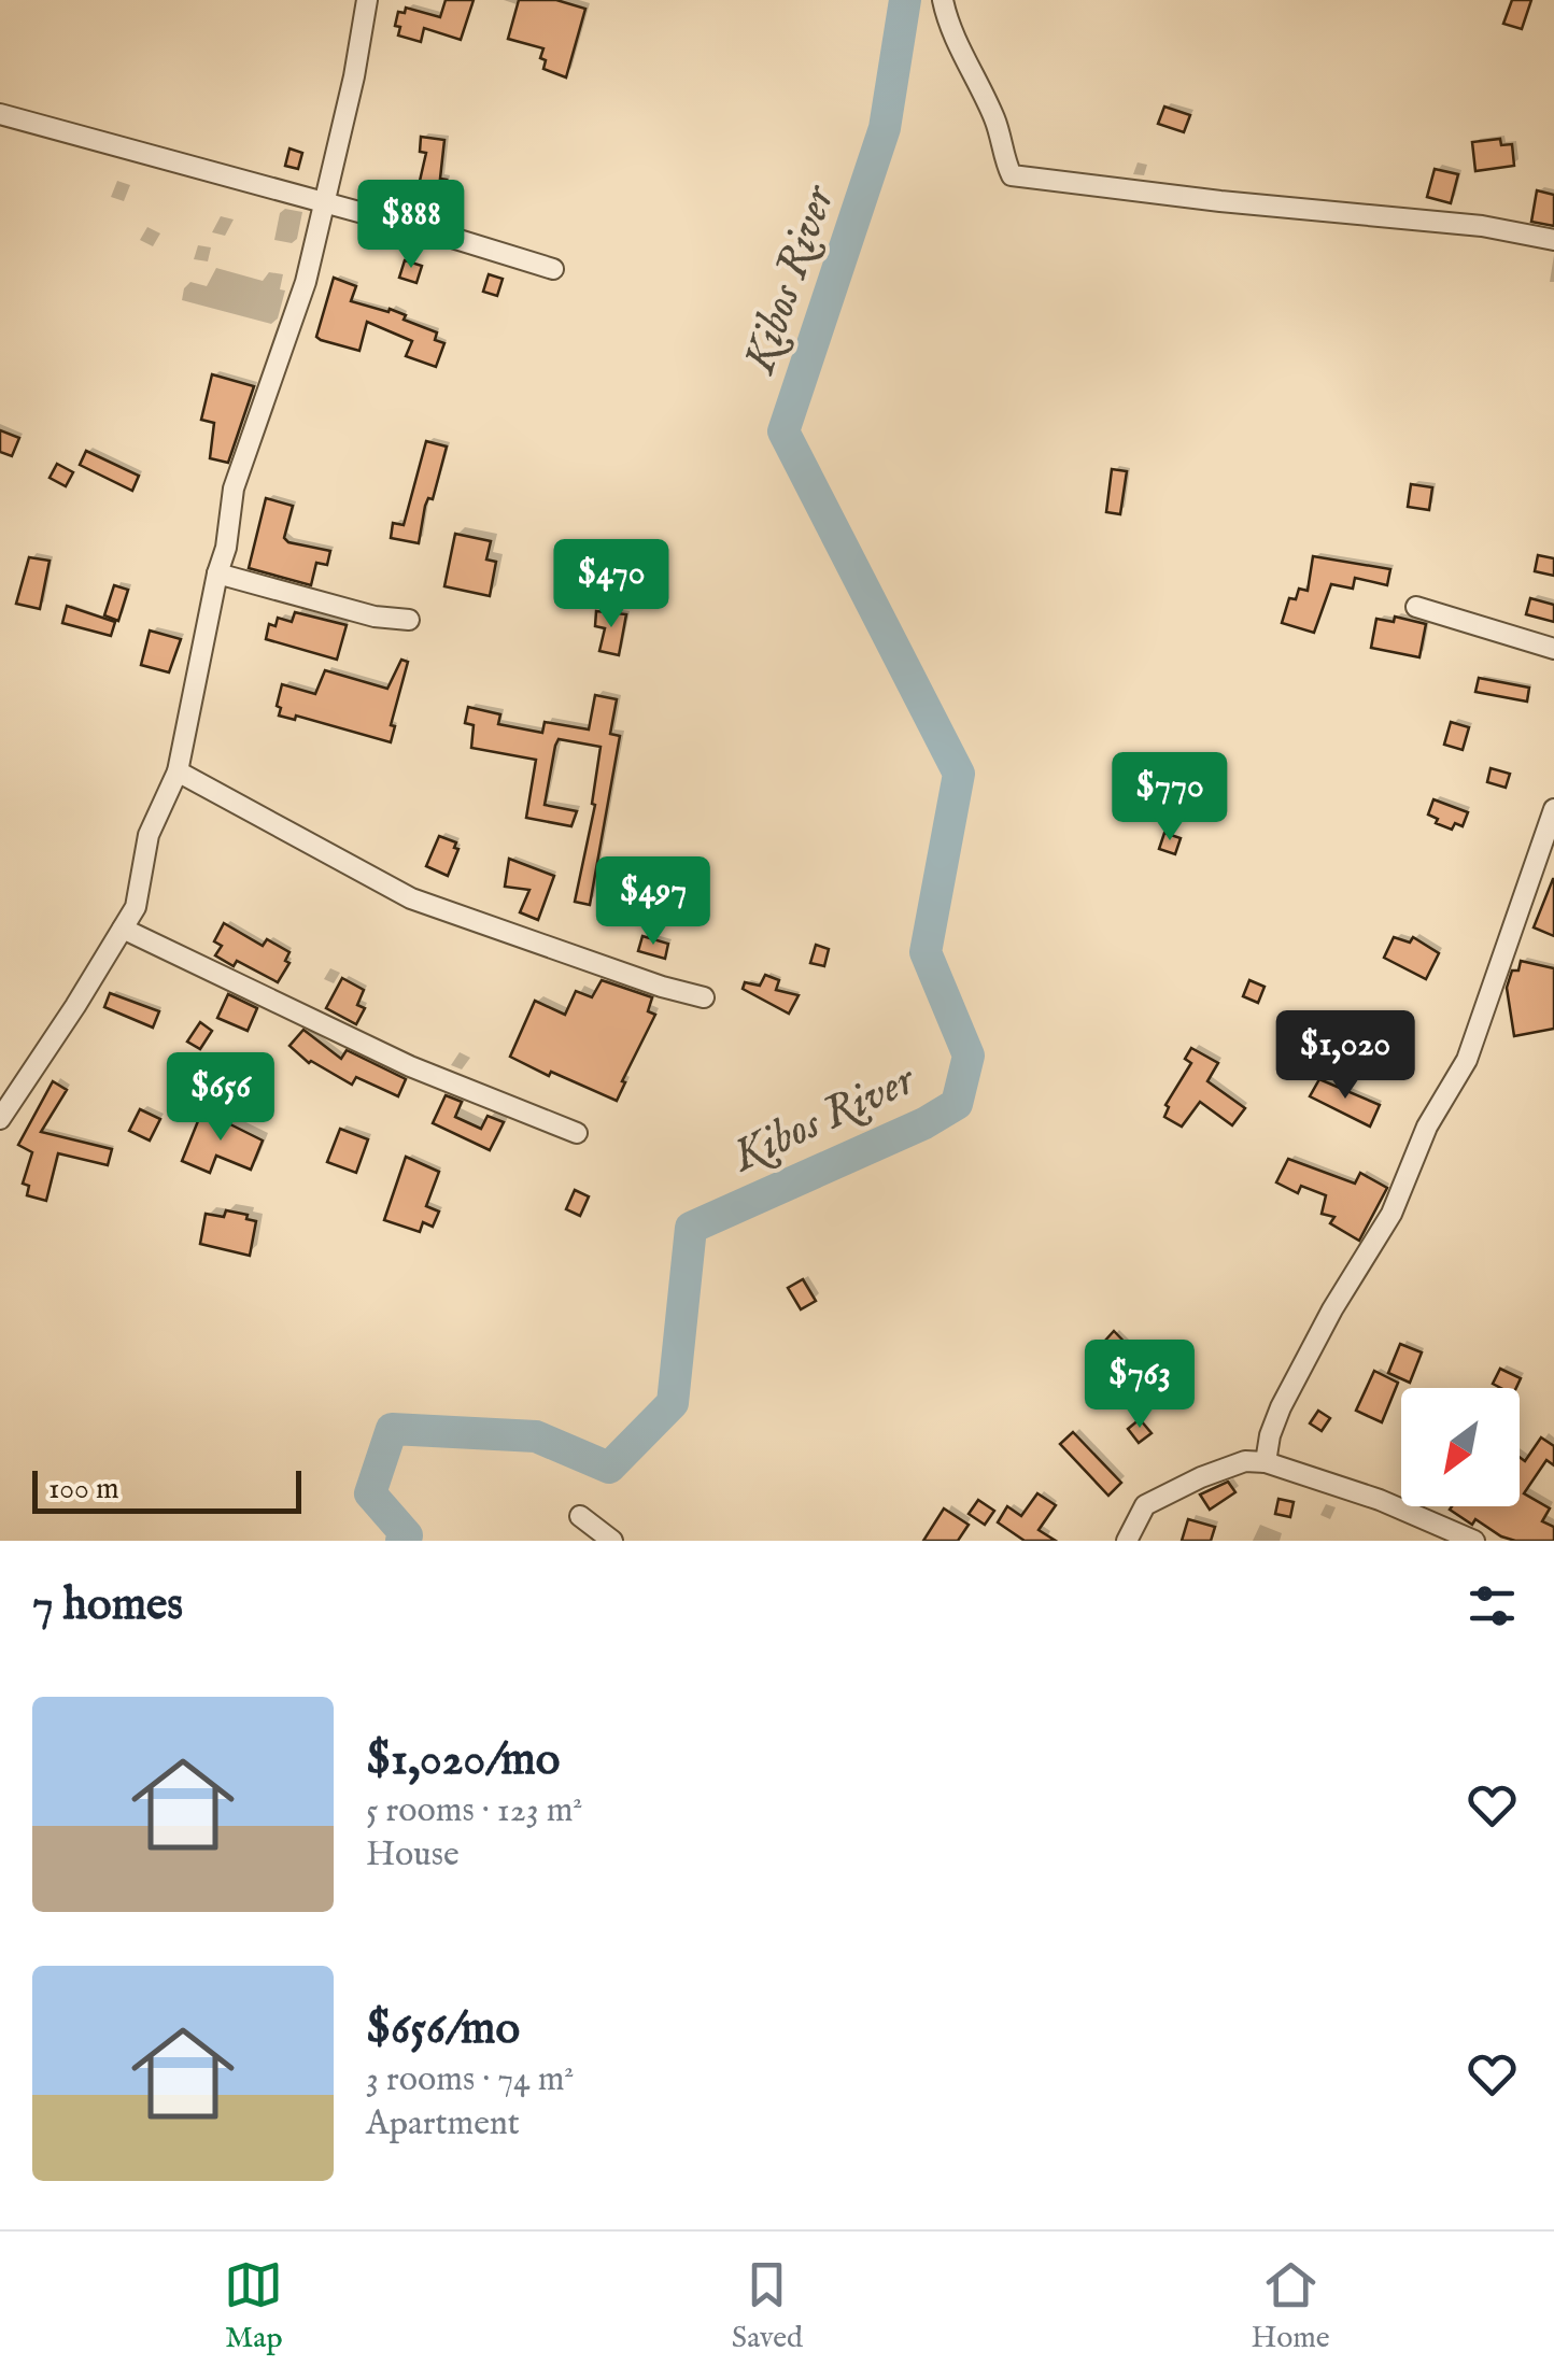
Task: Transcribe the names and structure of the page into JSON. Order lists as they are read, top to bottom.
{
  "water": ["Kibos River"],
  "scale_bar": "100 m",
  "north": "bottom left",
  "page": {
    "price": [
      "$888",
      "$470",
      "$770",
      "$497",
      "$1,020",
      "$656",
      "$763"
    ],
    "scale": "100 m",
    "heading": "7 homes",
    "list": [
      {
        "name": "$1,020/mo",
        "note": "5 rooms · 123 m² · House"
      },
      {
        "name": "$656/mo",
        "note": "3 rooms · 74 m² · Apartment"
      }
    ],
    "tabs": ["Map", "Saved", "Home"]
  }
}
